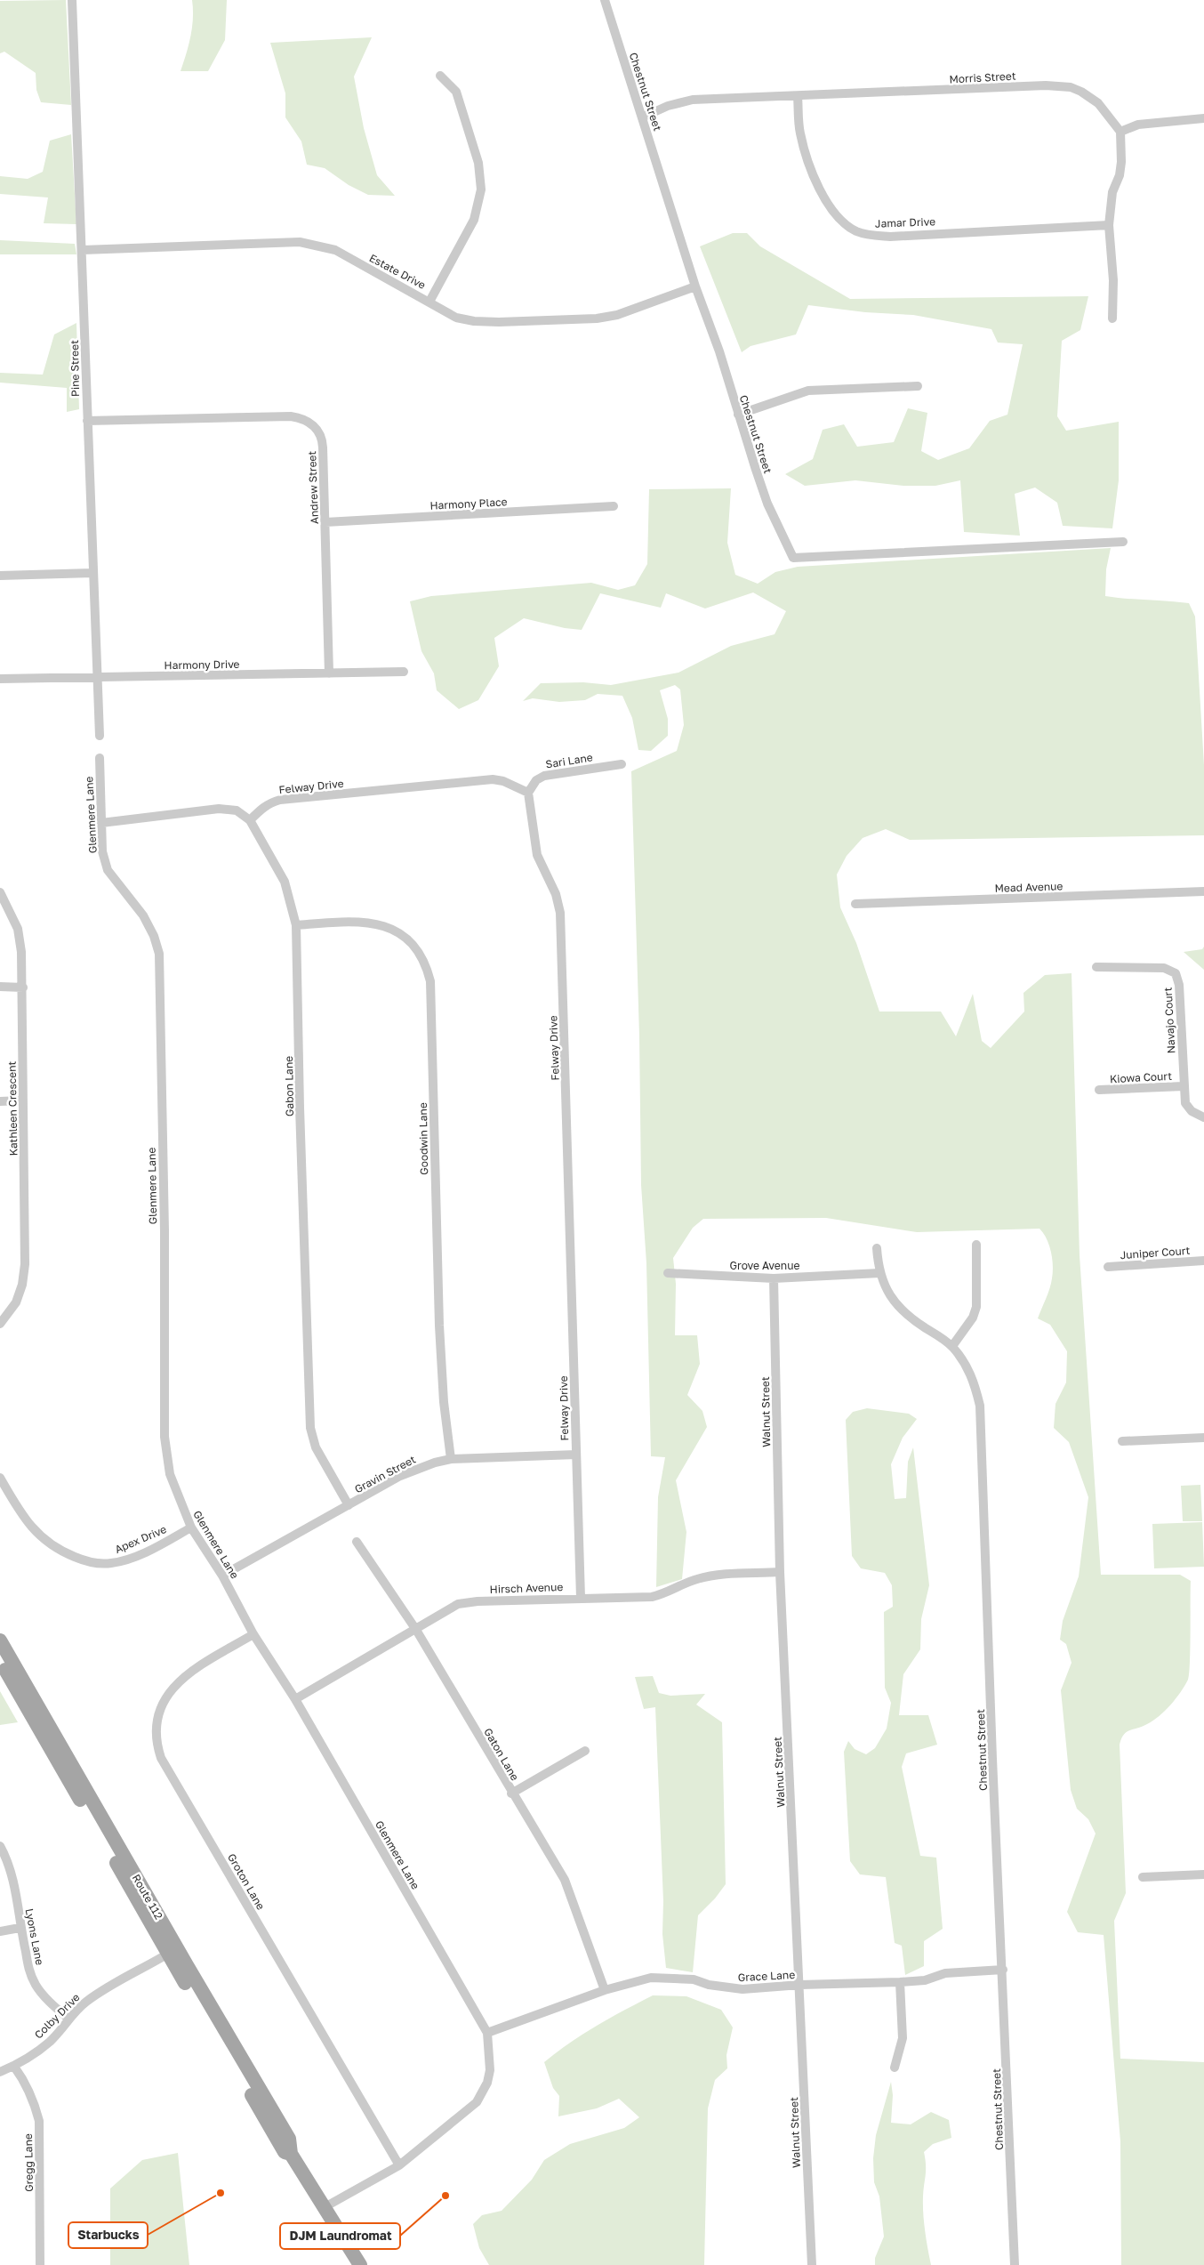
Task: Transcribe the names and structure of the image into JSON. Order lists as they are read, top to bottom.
{
  "streets": {
    "main road": ["Route 112"],
    "street": [
      "Morris Street",
      "Chestnut Street",
      "Jamar Drive",
      "Estate Drive",
      "Pine Street",
      "Andrew Street",
      "Harmony Place",
      "Harmony Drive",
      "Sari Lane",
      "Felway Drive",
      "Glenmere Lane",
      "Mead Avenue",
      "Navajo Court",
      "Kiowa Court",
      "Gabon Lane",
      "Kathleen Crescent",
      "Goodwin Lane",
      "Juniper Court",
      "Grove Avenue",
      "Walnut Street",
      "Gravin Street",
      "Apex Drive",
      "Hirsch Avenue",
      "Gaton Lane",
      "Groton Lane",
      "Lyons Lane",
      "Grace Lane",
      "Colby Drive",
      "Gregg Lane"
    ]
  },
  "crossings": [
    ["Morris Street", "Chestnut Street"],
    ["Morris Street", "Jamar Drive"],
    ["Chestnut Street", "Estate Drive"],
    ["Chestnut Street", "Grove Avenue"],
    ["Chestnut Street", "Grace Lane"],
    ["Estate Drive", "Pine Street"],
    ["Pine Street", "Andrew Street"],
    ["Pine Street", "Harmony Drive"],
    ["Andrew Street", "Harmony Place"],
    ["Andrew Street", "Harmony Drive"],
    ["Sari Lane", "Felway Drive"],
    ["Felway Drive", "Gabon Lane"],
    ["Felway Drive", "Gravin Street"],
    ["Felway Drive", "Hirsch Avenue"],
    ["Glenmere Lane", "Gabon Lane"],
    ["Glenmere Lane", "Gravin Street"],
    ["Glenmere Lane", "Apex Drive"],
    ["Glenmere Lane", "Hirsch Avenue"],
    ["Glenmere Lane", "Groton Lane"],
    ["Glenmere Lane", "Route 112"],
    ["Glenmere Lane", "Grace Lane"],
    ["Navajo Court", "Kiowa Court"],
    ["Gabon Lane", "Goodwin Lane"],
    ["Gabon Lane", "Gravin Street"],
    ["Goodwin Lane", "Gravin Street"],
    ["Grove Avenue", "Walnut Street"],
    ["Walnut Street", "Hirsch Avenue"],
    ["Walnut Street", "Grace Lane"],
    ["Hirsch Avenue", "Gaton Lane"],
    ["Gaton Lane", "Grace Lane"],
    ["Route 112", "Colby Drive"],
    ["Lyons Lane", "Colby Drive"],
    ["Colby Drive", "Gregg Lane"]
  ],
  "places": ["Starbucks", "DJM Laundromat"]
}
